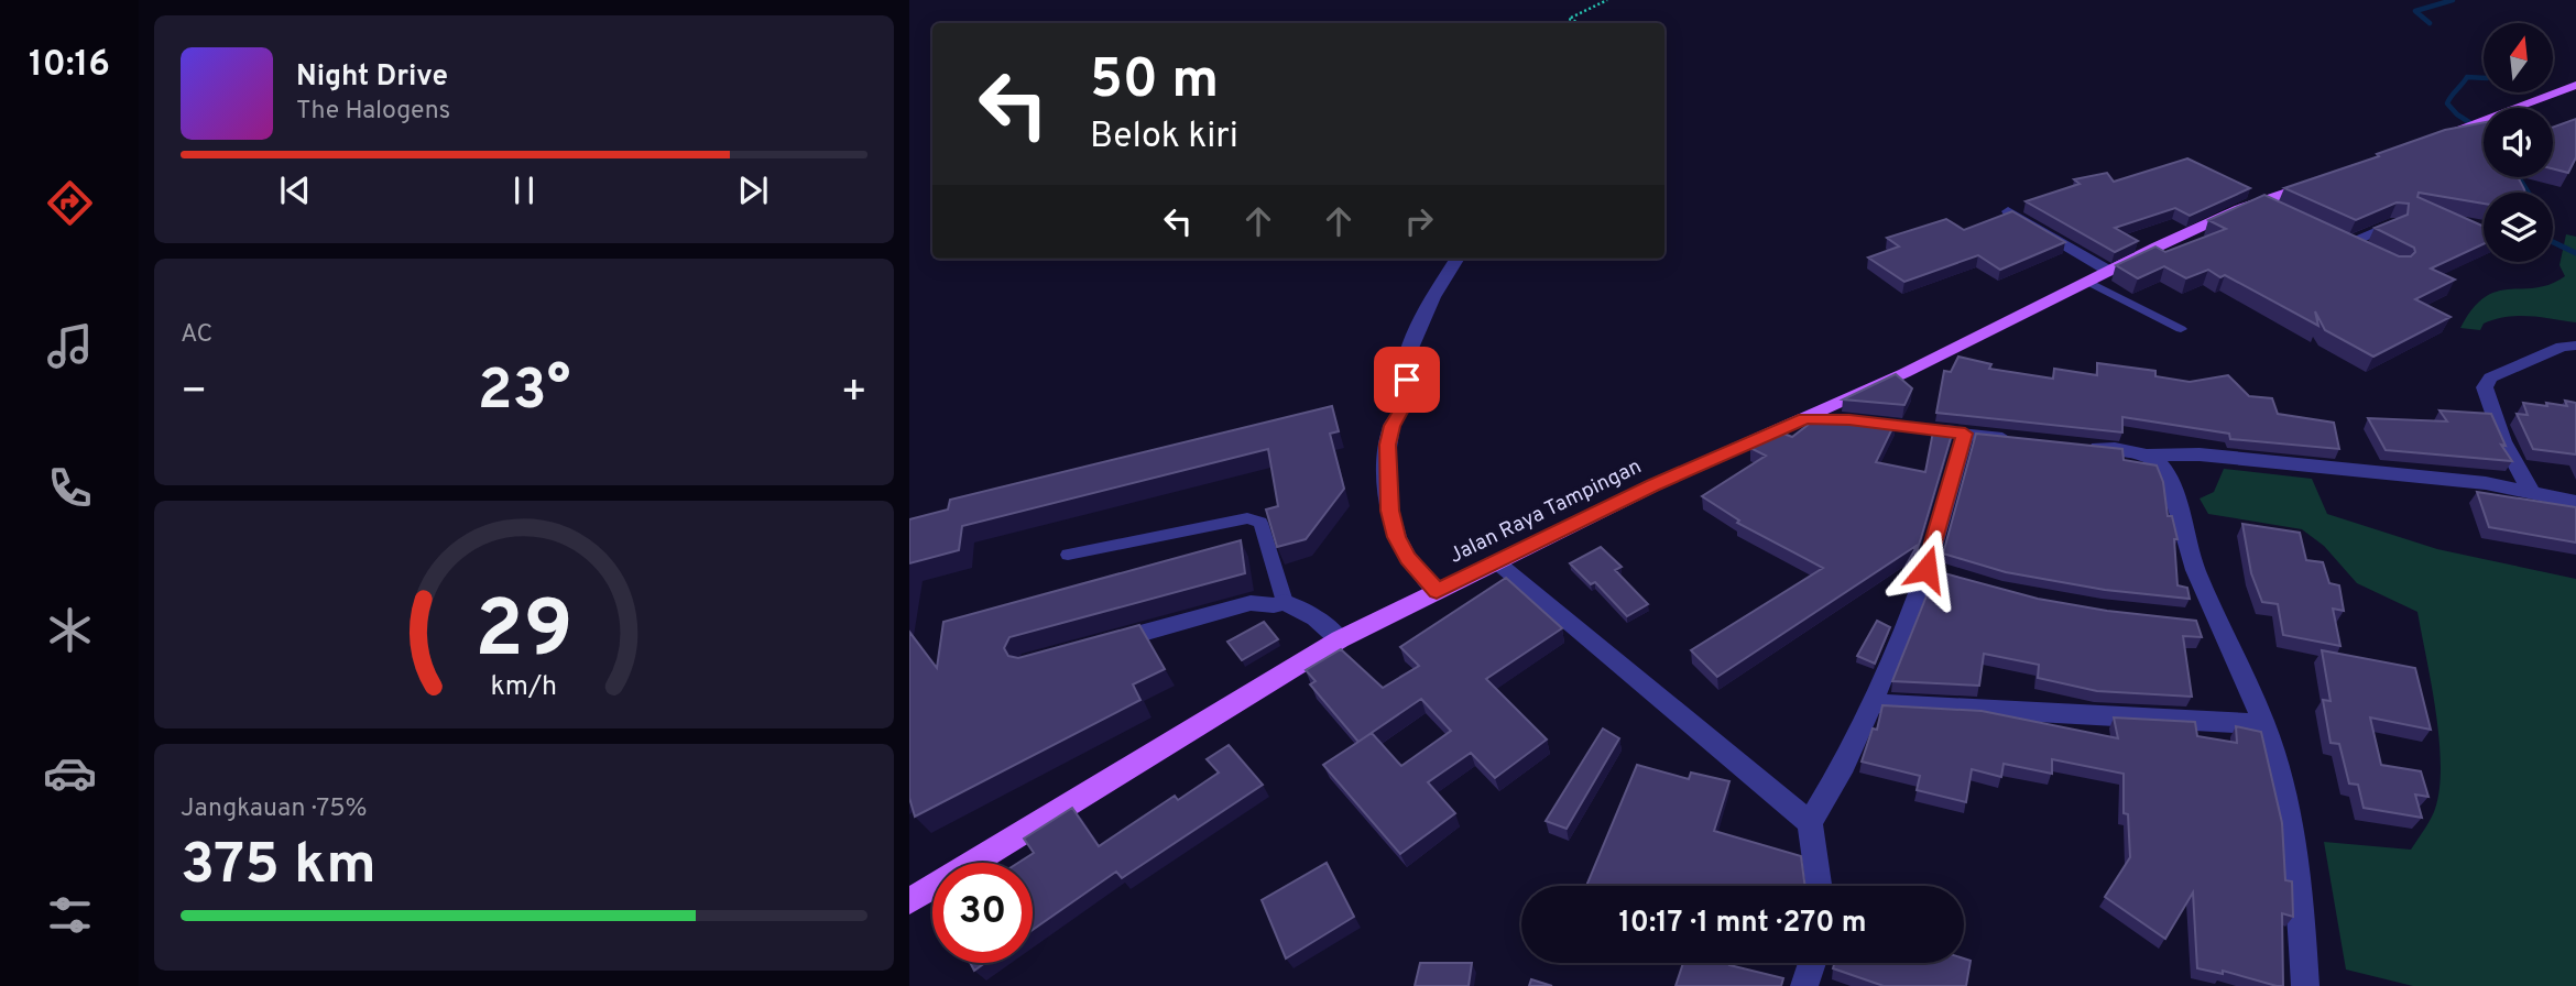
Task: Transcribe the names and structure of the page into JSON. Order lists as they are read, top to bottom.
{
  "streets": {
    "main road": ["Jalan Raya Tampingan"]
  },
  "north": "top",
  "page": {
    "tabs": "10:16",
    "turn": ["50 m", "Belok kiri"],
    "song": ["Night Drive", "The Halogens"],
    "tile": [
      "AC",
      ["Jangkauan · 75%", "375 km"]
    ],
    "heat": ["−", "23°", "+"],
    "limit": "30",
    "trip": "10:17 · 1 mnt · 270 m",
    "gauge": ["29", "km/h"]
  }
}
